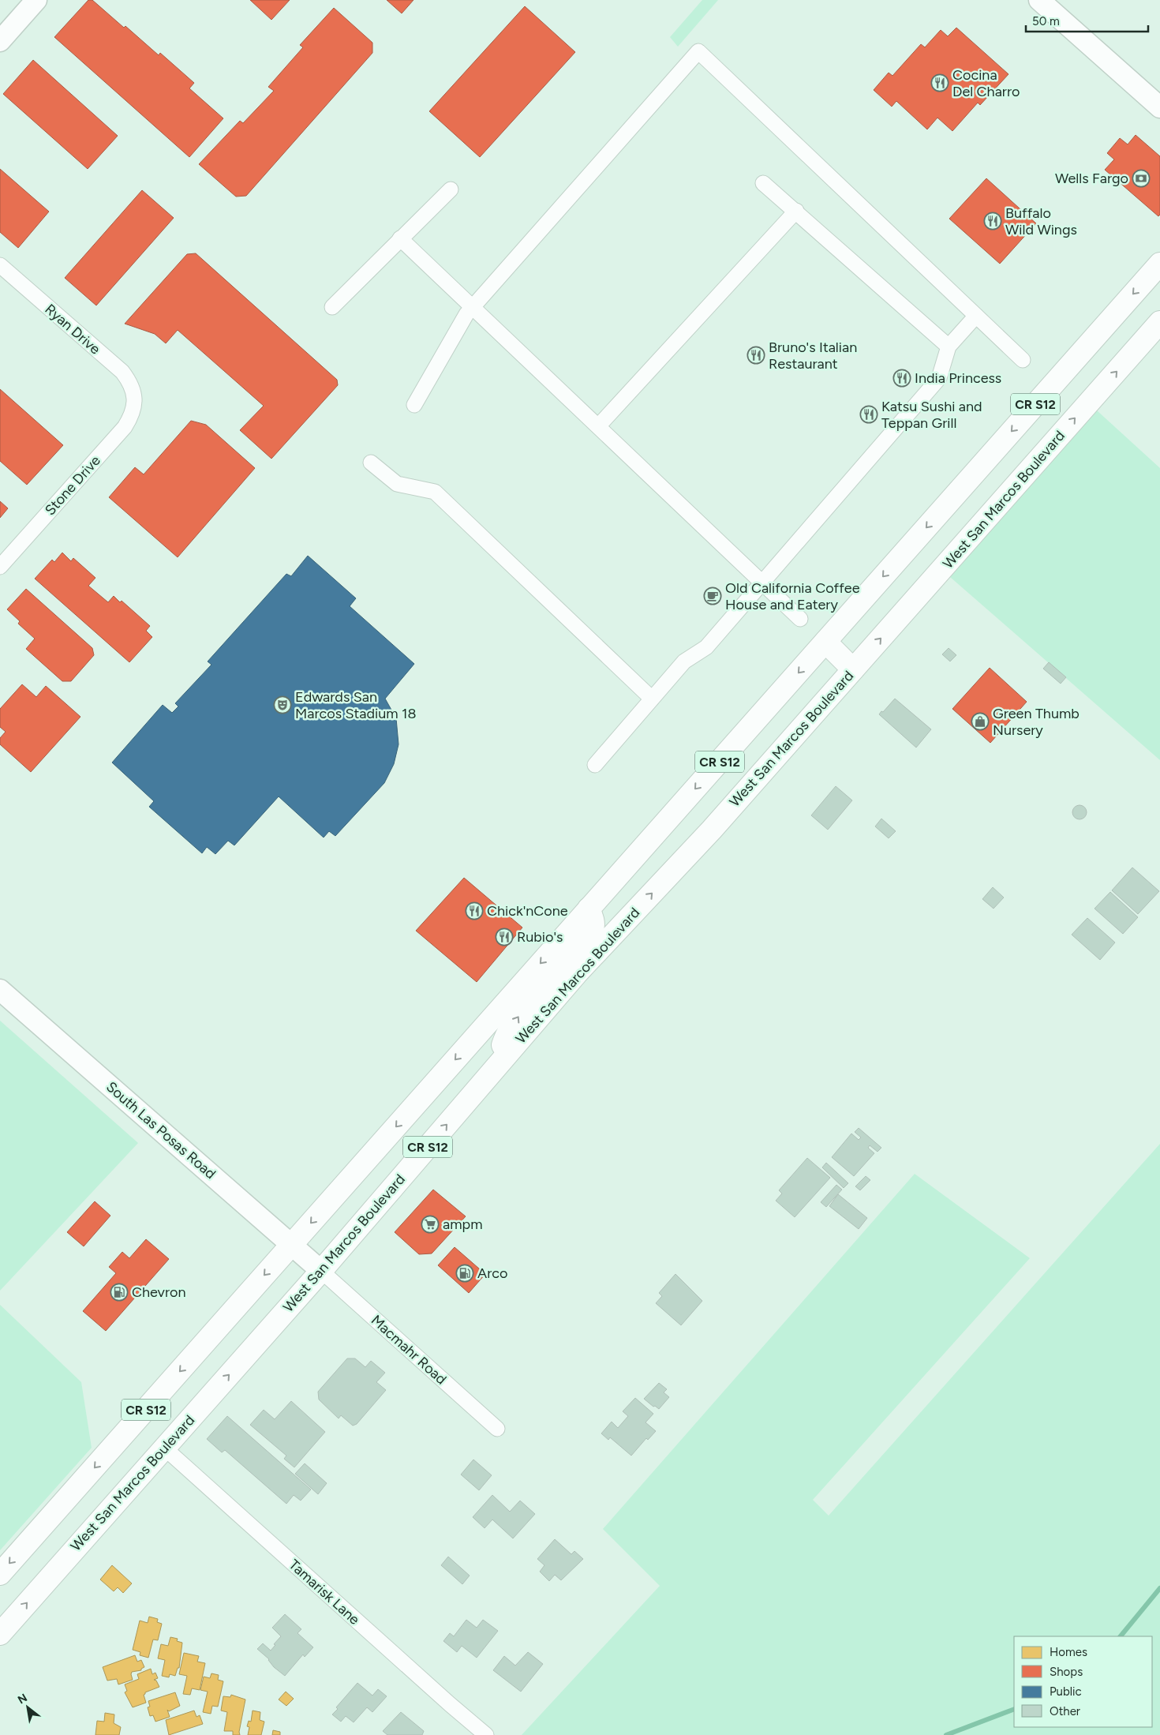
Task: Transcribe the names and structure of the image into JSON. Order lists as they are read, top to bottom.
{
  "streets": {
    "main road": ["CR S12", "West San Marcos Boulevard", "South Las Posas Road"],
    "street": [
      "Ryan Drive",
      "Stone Drive",
      "Macmahr Road",
      "Tamarisk Lane"
    ]
  },
  "crossings": [
    ["Ryan Drive", "Stone Drive"],
    ["CR S12", "South Las Posas Road"],
    ["West San Marcos Boulevard", "South Las Posas Road"],
    ["West San Marcos Boulevard", "Macmahr Road"],
    ["West San Marcos Boulevard", "Tamarisk Lane"],
    ["South Las Posas Road", "Macmahr Road"]
  ],
  "places": {
    "restaurant": [
      "Cocina Del Charro",
      "Buffalo Wild Wings",
      "Bruno's Italian Restaurant",
      "India Princess",
      "Katsu Sushi and Teppan Grill",
      "Chick'nCone",
      "Rubio's"
    ],
    "bank": ["Wells Fargo"],
    "cafe": ["Old California Coffee House and Eatery"],
    "theatre": ["Edwards San Marcos Stadium 18"],
    "shop": ["Green Thumb Nursery"],
    "supermarket": ["ampm"],
    "fuel station": ["Arco", "Chevron"]
  },
  "legend": [
    "Homes",
    "Shops",
    "Public",
    "Other"
  ],
  "scale_bar": "50 m",
  "north": "top left"
}
